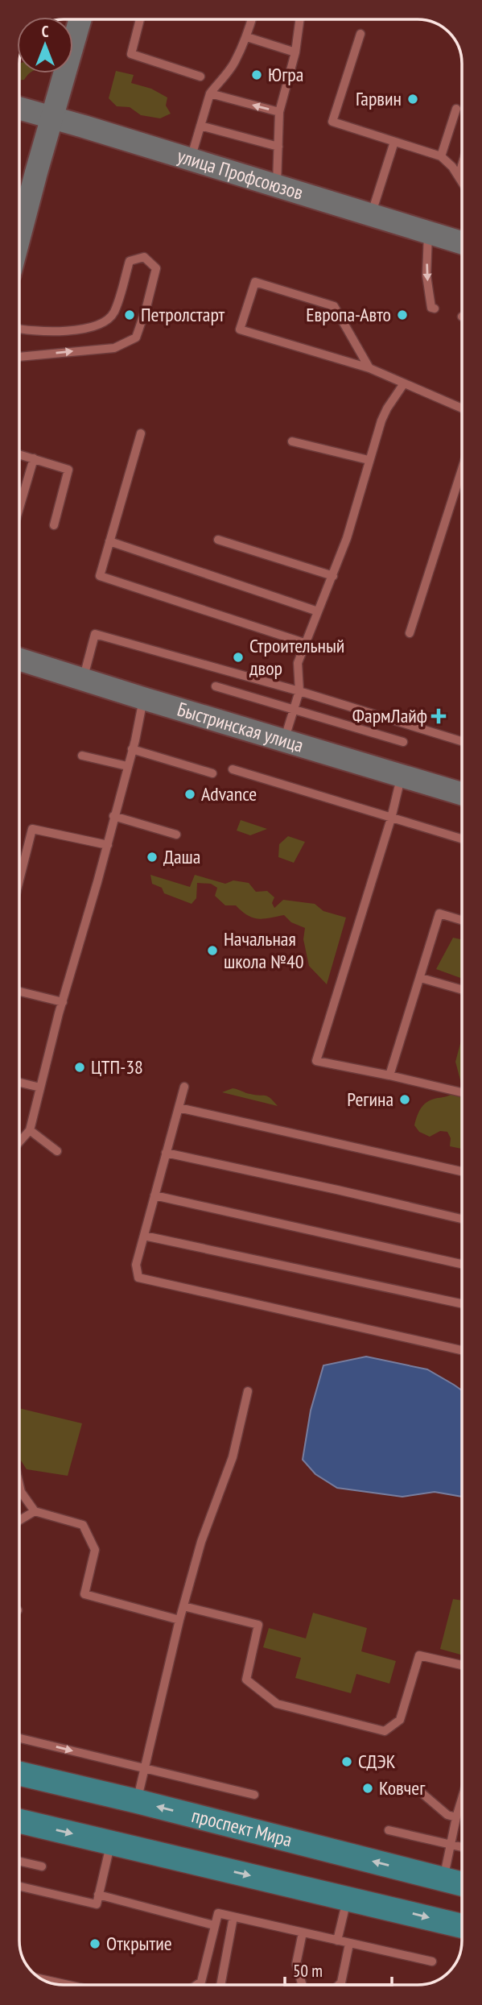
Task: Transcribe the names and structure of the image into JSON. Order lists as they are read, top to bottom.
{
  "streets": {
    "main road": ["улица Профсоюзов", "Быстринская улица", "проспект Мира"]
  },
  "places": {
    "other": [
      "Югра",
      "Гарвин",
      "Петролстарт",
      "Европа-Авто",
      "Строительный двор",
      "Advance",
      "Даша",
      "Начальная школа №40",
      "ЦТП-38",
      "Регина",
      "СДЭК",
      "Ковчег",
      "Открытие"
    ],
    "health": ["ФармЛайф"]
  },
  "scale_bar": "50 m",
  "north": "top"
}
